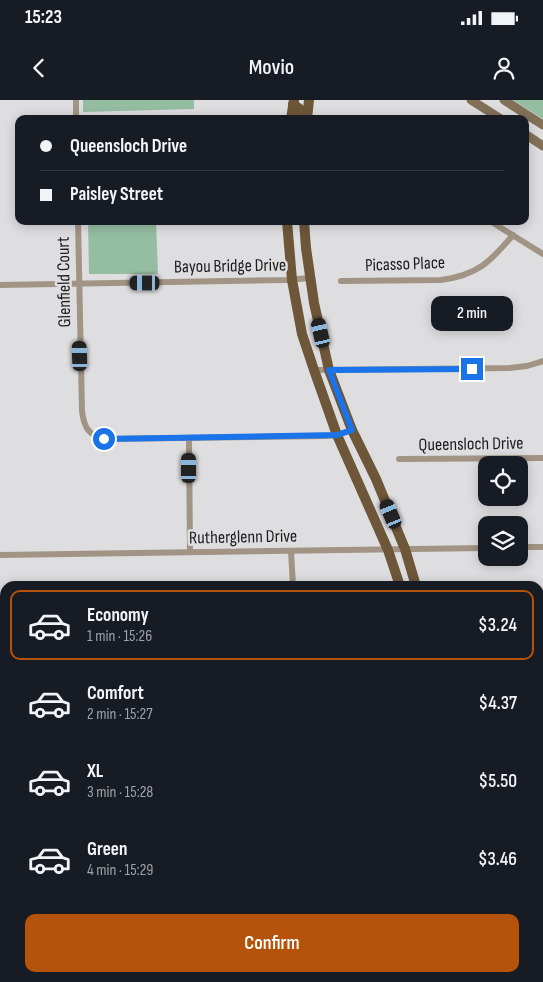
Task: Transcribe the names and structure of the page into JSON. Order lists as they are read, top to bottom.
{
  "streets": {
    "street": [
      "Picasso Place",
      "Bayou Bridge Drive",
      "Glenfield Court",
      "Queensloch Drive",
      "Rutherglenn Drive"
    ]
  },
  "crossings": [
    ["Bayou Bridge Drive", "Glenfield Court"]
  ],
  "page": {
    "status": "15:23",
    "header": "Movio",
    "banner": ["Queensloch Drive", "Paisley Street"],
    "bubble": "2 min",
    "list": [
      {
        "name": "Economy",
        "note": "1 min · 15:26",
        "value": "$3.24"
      },
      {
        "name": "Comfort",
        "note": "2 min · 15:27",
        "value": "$4.37"
      },
      {
        "name": "XL",
        "note": "3 min · 15:28",
        "value": "$5.50"
      },
      {
        "name": "Green",
        "note": "4 min · 15:29",
        "value": "$3.46"
      }
    ],
    "buttons": "Confirm"
  }
}
